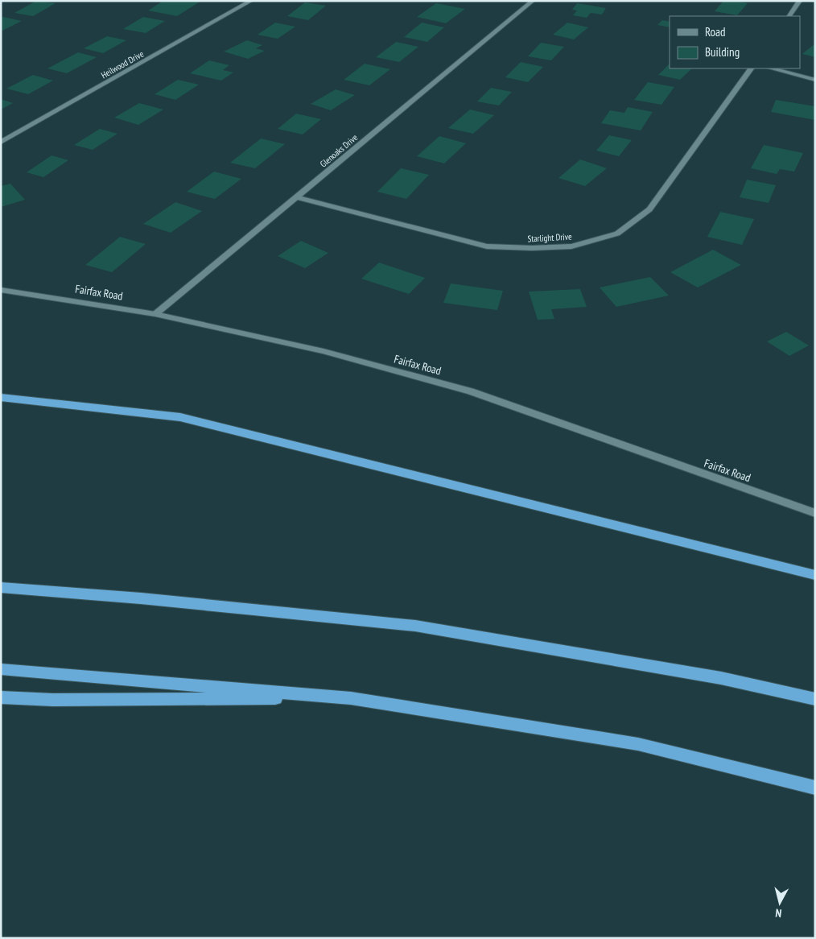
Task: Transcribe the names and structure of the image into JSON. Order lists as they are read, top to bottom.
{
  "streets": {
    "street": [
      "Heilwood Drive",
      "Glenoaks Drive",
      "Starlight Drive",
      "Fairfax Road"
    ]
  },
  "crossings": [
    ["Glenoaks Drive", "Starlight Drive"],
    ["Glenoaks Drive", "Fairfax Road"]
  ],
  "legend": ["Road", "Building"],
  "north": "bottom"
}
